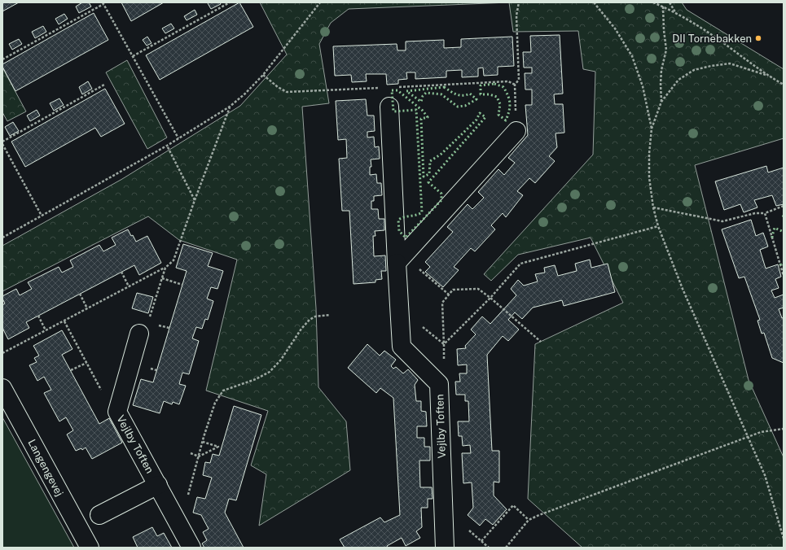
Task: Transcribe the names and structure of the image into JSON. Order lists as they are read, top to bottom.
{
  "streets": {
    "street": ["Vejlby Toften", "Langengevej"]
  },
  "places": ["DII Tornebakken"]
}
